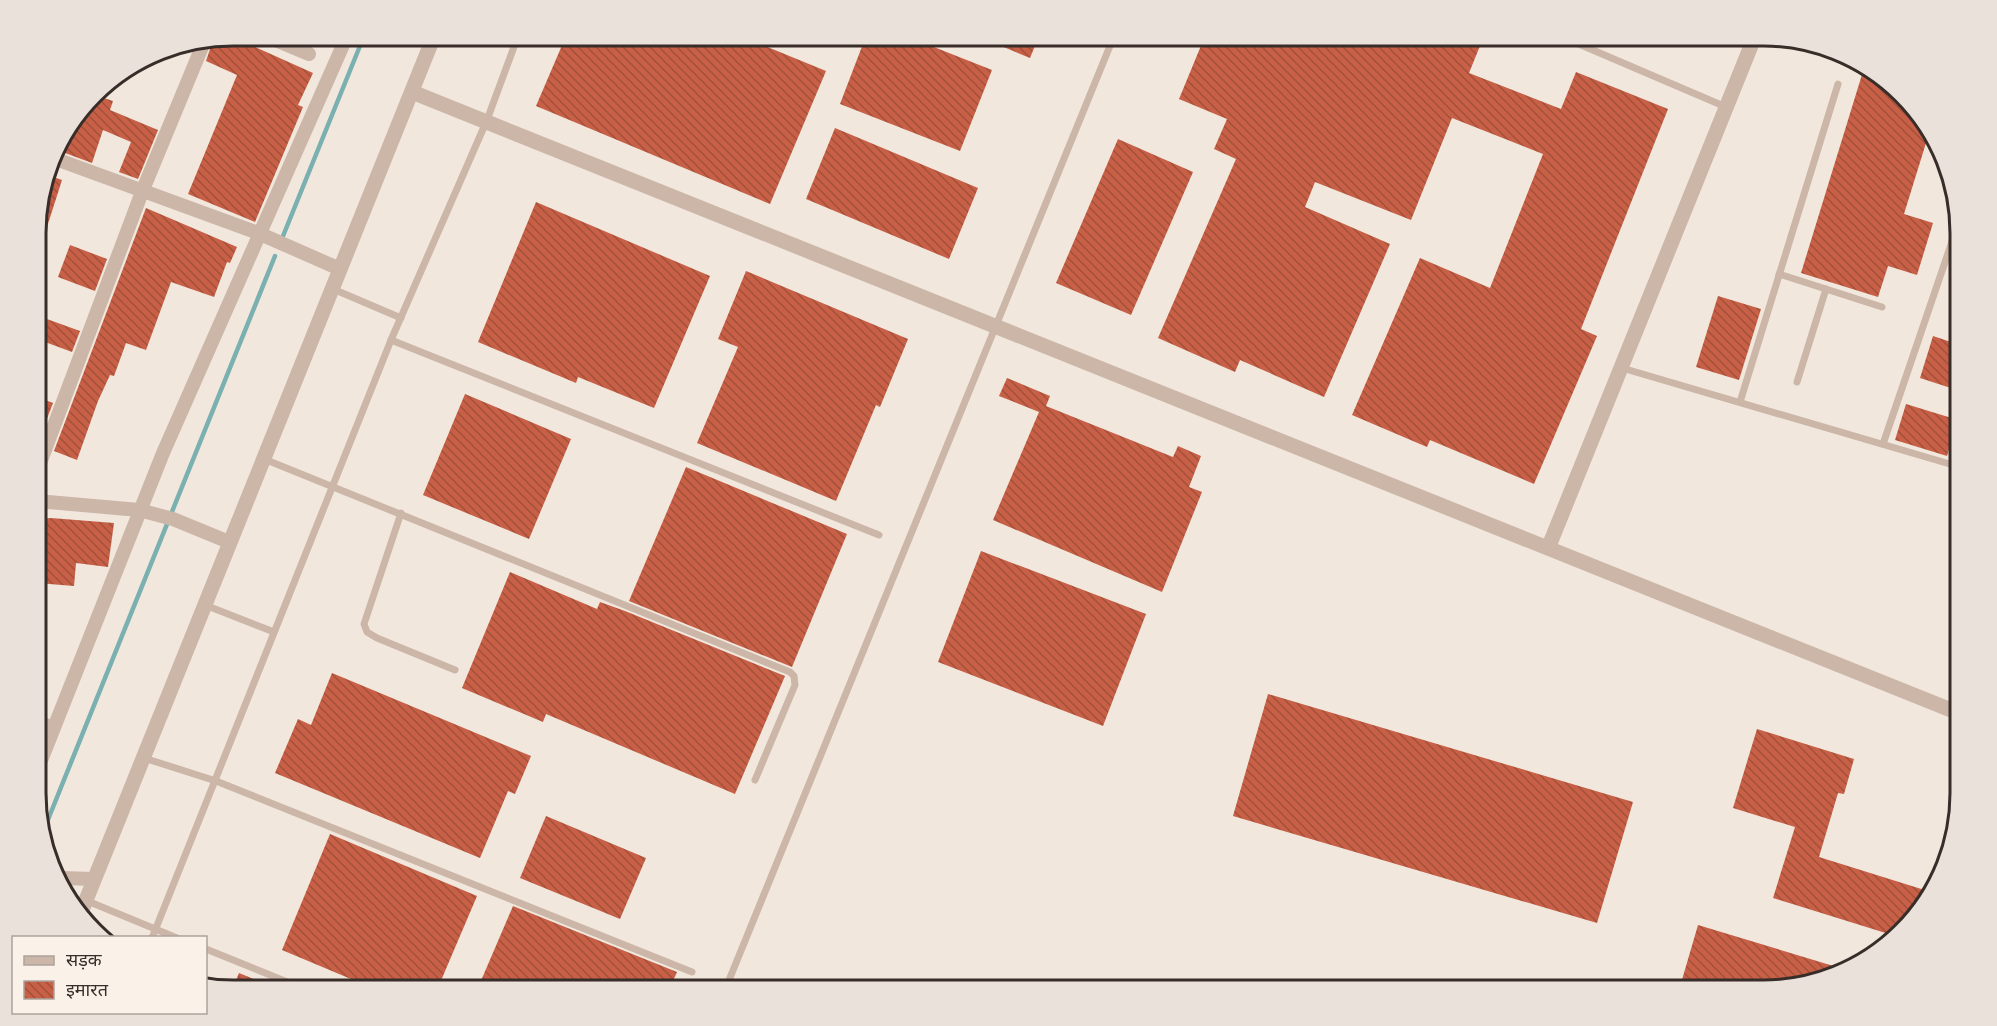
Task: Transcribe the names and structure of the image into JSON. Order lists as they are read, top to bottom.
{
  "legend": ["सड़क", "इमारत"]
}
